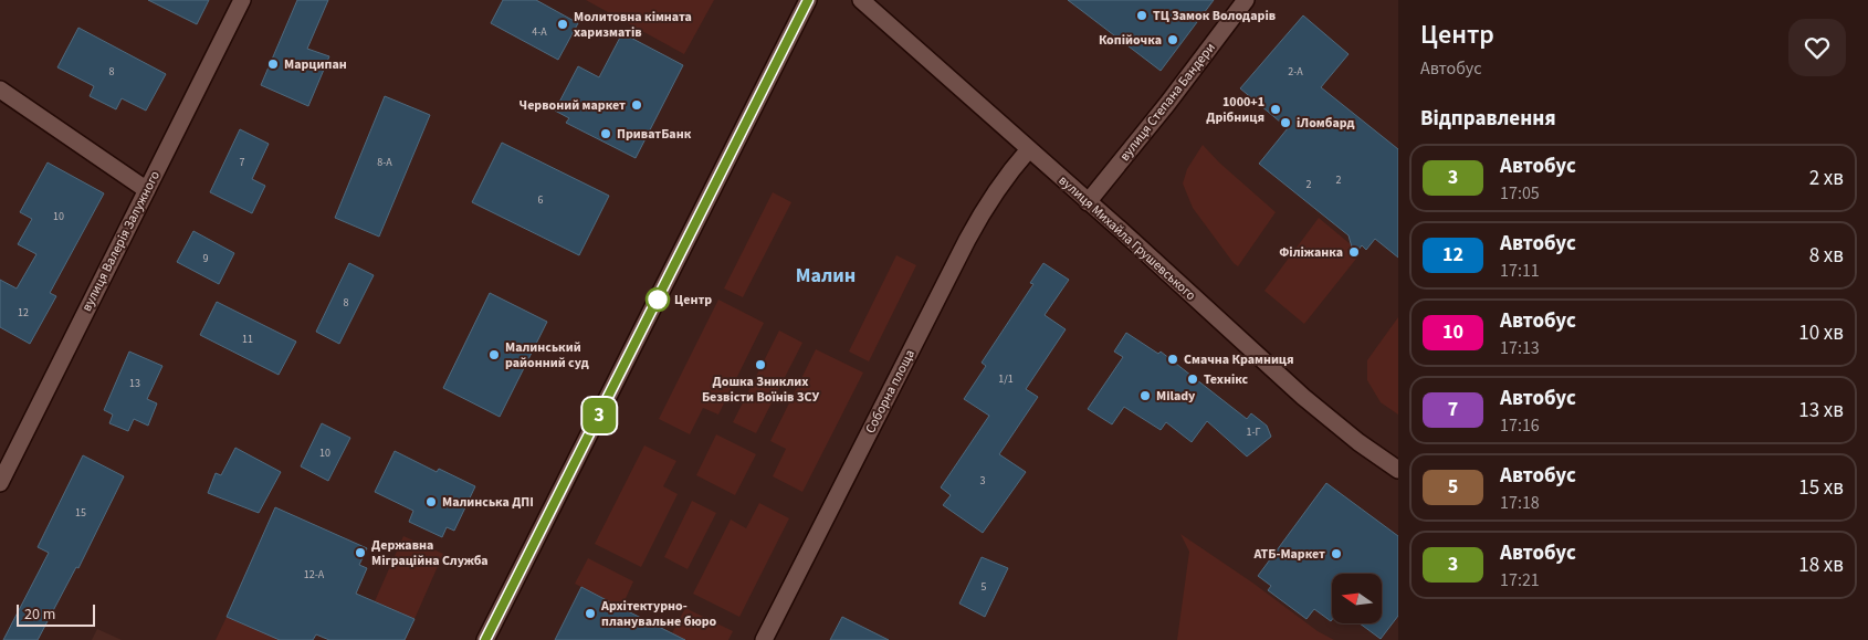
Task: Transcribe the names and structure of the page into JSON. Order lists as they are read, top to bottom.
{
  "streets": {
    "street": [
      "вулиця Степана Бандери",
      "вулиця Михайла Грушевського",
      "вулиця Валерія Залужного",
      "Соборна площа"
    ]
  },
  "crossings": [
    ["вулиця Степана Бандери", "вулиця Михайла Грушевського"],
    ["вулиця Михайла Грушевського", "Соборна площа"]
  ],
  "districts": ["Малин"],
  "places": [
    "ТЦ Замок Володарів",
    "Молитовна кімната харизматів",
    "Копійочка",
    "Марципан",
    "Червоний маркет",
    "1000+1 Дрібниця",
    "іЛомбард",
    "ПриватБанк",
    "Філіжанка",
    "Центр",
    "Малинський районний суд",
    "Смачна Крамниця",
    "Дошка Зниклих Безвісти Воїнів ЗСУ",
    "Технікс",
    "Milady",
    "Малинська ДПІ",
    "Державна Міграційна Служба",
    "АТБ-Маркет",
    "Архітектурно- планувальне бюро"
  ],
  "lines": ["bus line 3"],
  "house_numbers": [
    "4-А",
    "8",
    "2-А",
    "7",
    "8-А",
    "2",
    "2",
    "6",
    "10",
    "9",
    "8",
    "12",
    "11",
    "1/1",
    "13",
    "1-Г",
    "10",
    "3",
    "15",
    "12-А",
    "5"
  ],
  "scale_bar": "20 m",
  "north": "left",
  "page": {
    "on_map": "3",
    "heading": [
      ["Центр", "Автобус"],
      "Відправлення"
    ],
    "list": [
      {
        "mark": "3",
        "name": "Автобус",
        "note": "17:05",
        "value": "2 хв"
      },
      {
        "mark": "12",
        "name": "Автобус",
        "note": "17:11",
        "value": "8 хв"
      },
      {
        "mark": "10",
        "name": "Автобус",
        "note": "17:13",
        "value": "10 хв"
      },
      {
        "mark": "7",
        "name": "Автобус",
        "note": "17:16",
        "value": "13 хв"
      },
      {
        "mark": "5",
        "name": "Автобус",
        "note": "17:18",
        "value": "15 хв"
      },
      {
        "mark": "3",
        "name": "Автобус",
        "note": "17:21",
        "value": "18 хв"
      }
    ],
    "scale": "20 m"
  }
}
